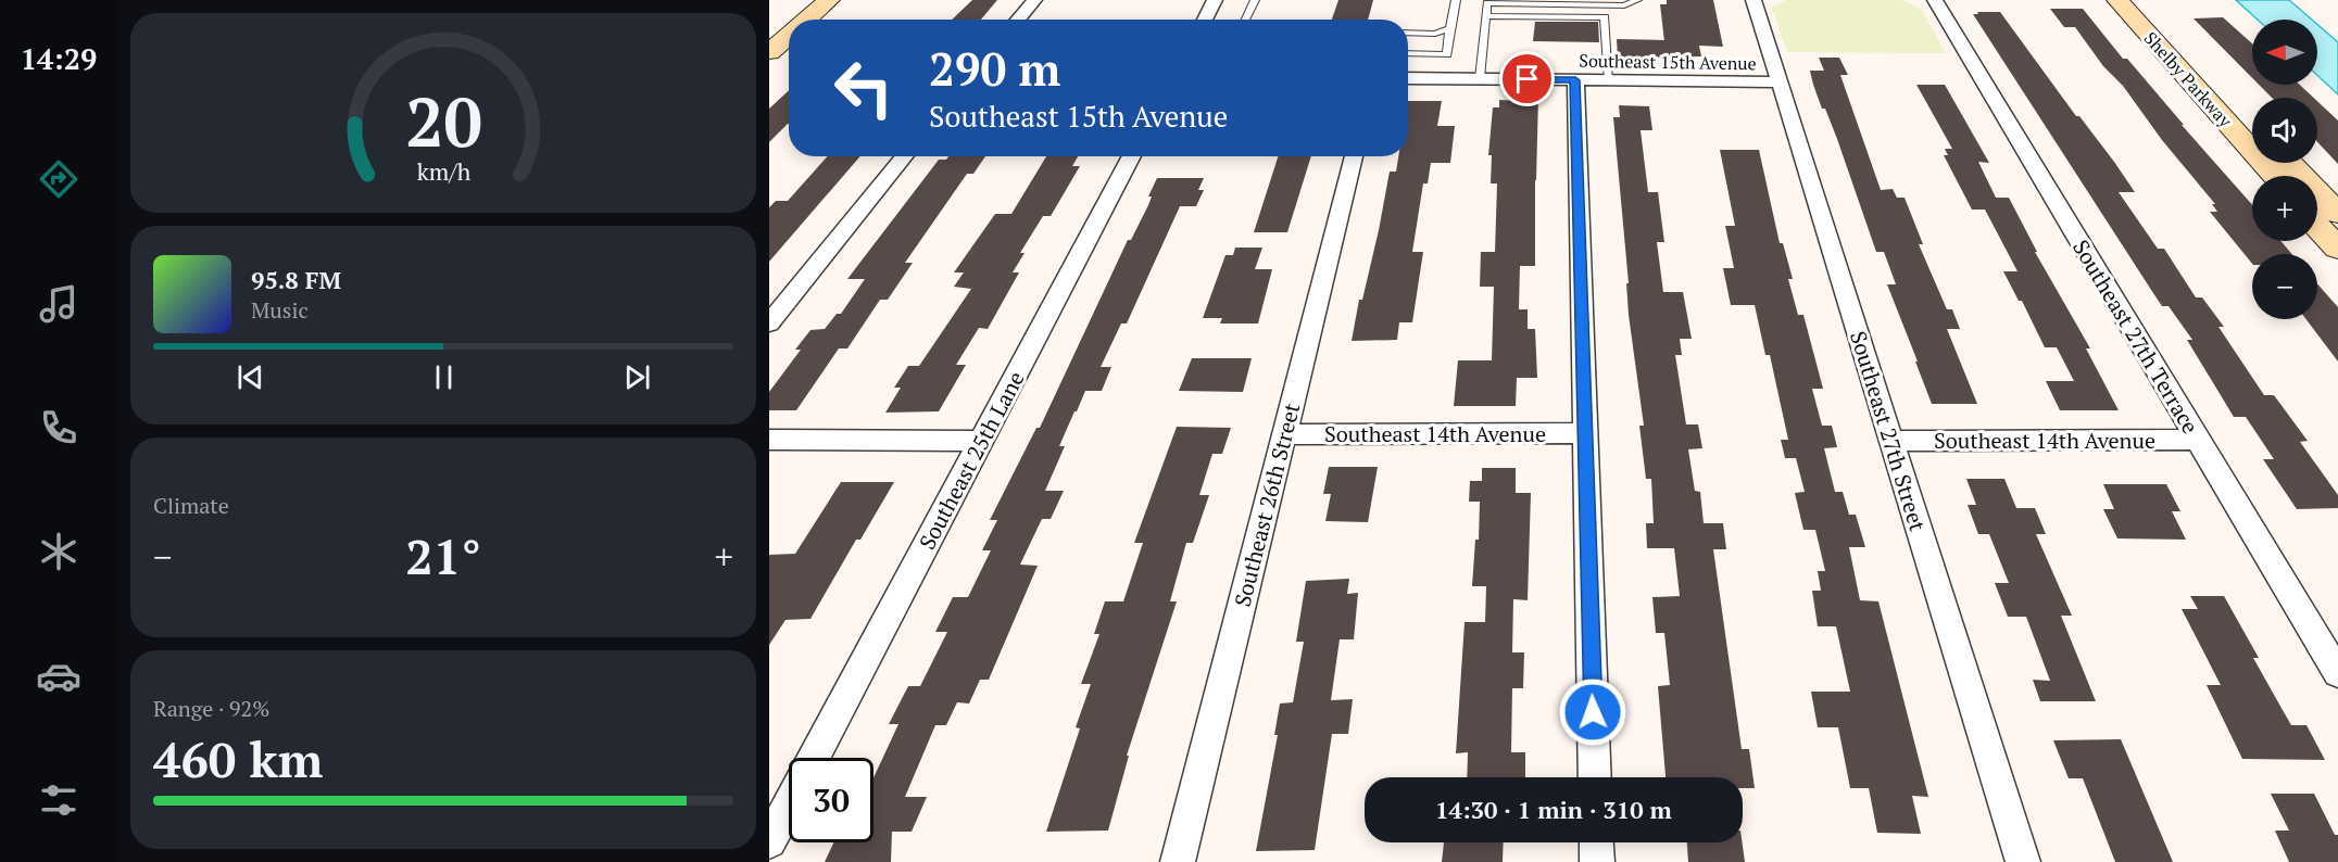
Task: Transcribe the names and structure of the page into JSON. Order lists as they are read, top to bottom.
{
  "streets": {
    "street": [
      "Southeast 15th Avenue",
      "Shelby Parkway",
      "Southeast 27th Terrace",
      "Southeast 27th Street",
      "Southeast 14th Avenue",
      "Southeast 25th Lane",
      "Southeast 26th Street"
    ]
  },
  "crossings": [
    ["Southeast 15th Avenue", "Southeast 27th Street"],
    ["Southeast 27th Terrace", "Southeast 14th Avenue"],
    ["Southeast 27th Street", "Southeast 14th Avenue"],
    ["Southeast 14th Avenue", "Southeast 26th Street"]
  ],
  "north": "left",
  "page": {
    "tabs": "14:29",
    "map_buttons": ["+", "−"],
    "turn": ["290 m", "Southeast 15th Avenue"],
    "song": ["95.8 FM", "Music"],
    "tile": [
      "Climate",
      ["Range · 92%", "460 km"]
    ],
    "heat": ["−", "21°", "+"],
    "limit": "30",
    "trip": "14:30 · 1 min · 310 m",
    "gauge": ["20", "km/h"]
  }
}
